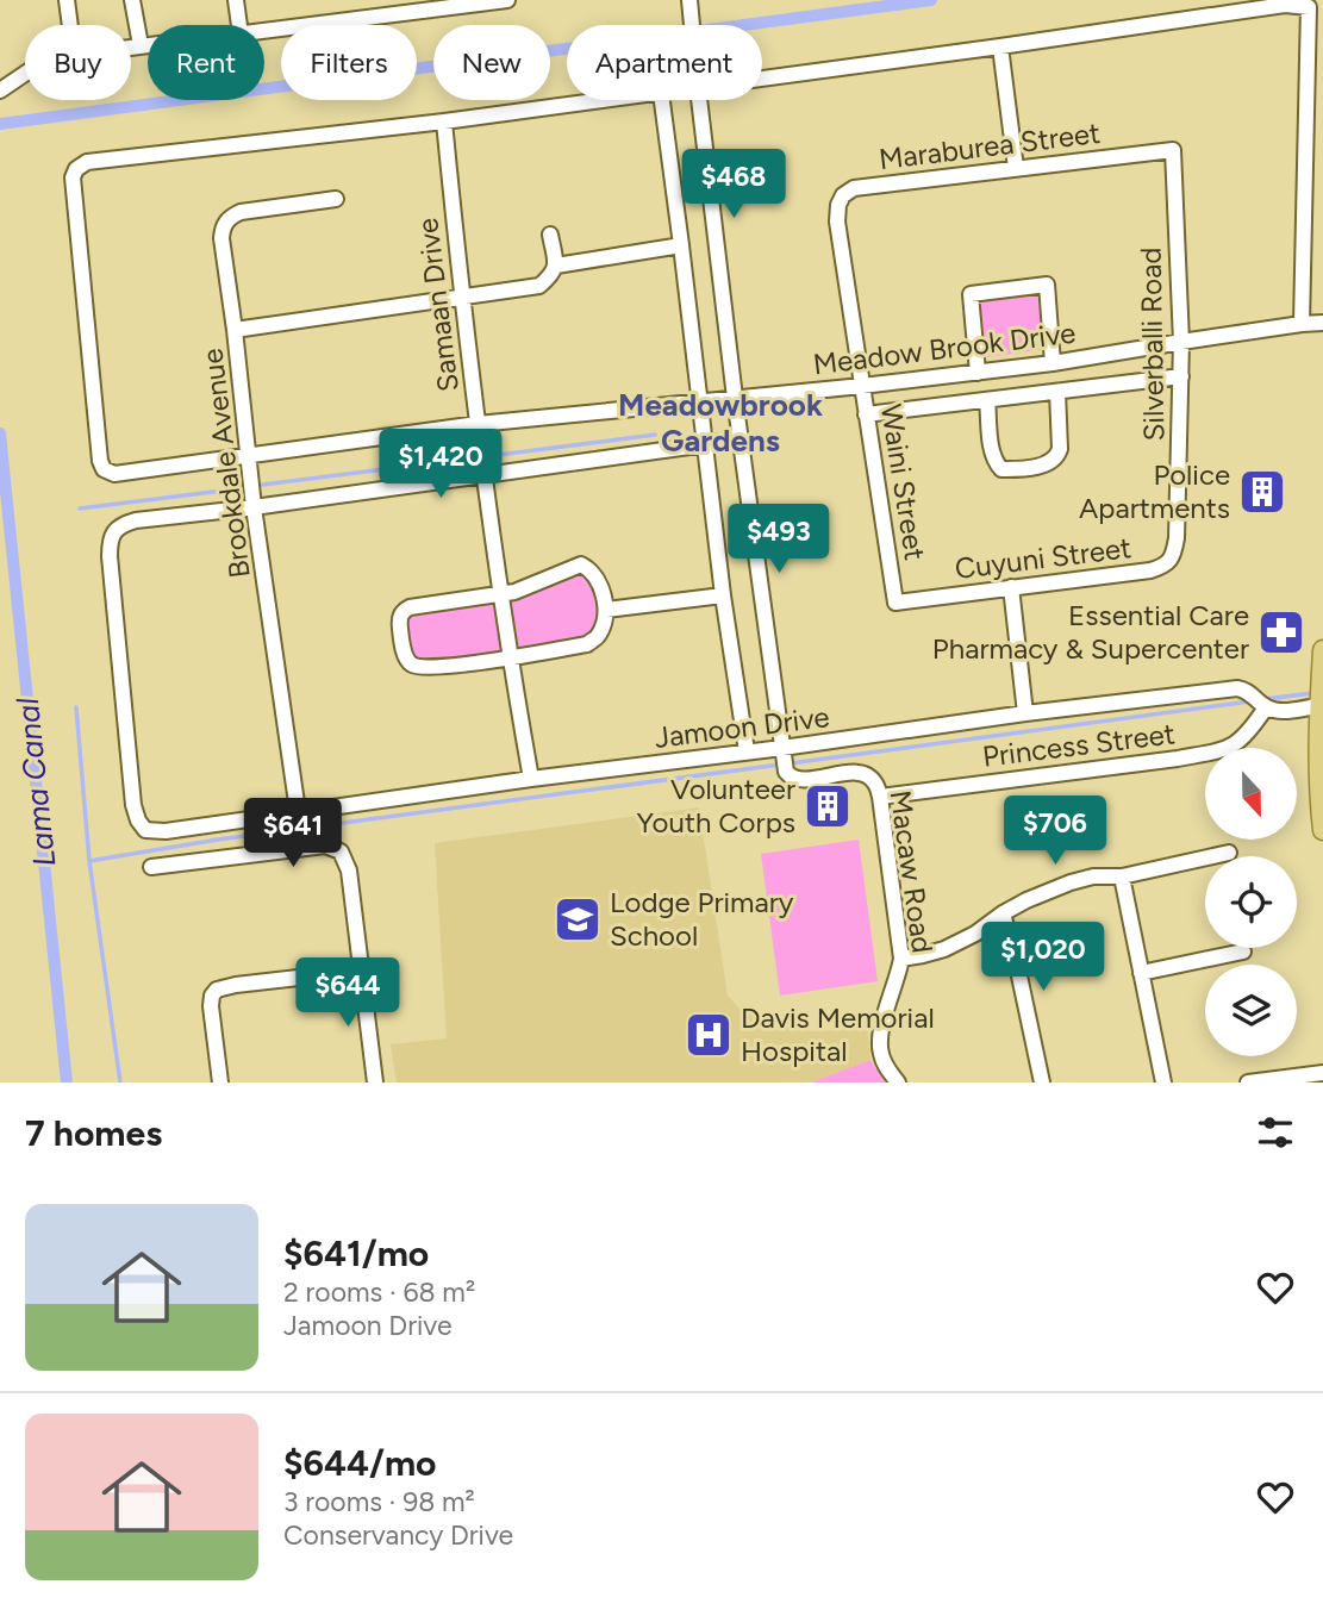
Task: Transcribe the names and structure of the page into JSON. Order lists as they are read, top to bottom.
{
  "streets": {
    "street": [
      "Maraburea Street",
      "Samaan Drive",
      "Silverballi Road",
      "Meadow Brook Drive",
      "Brookdale Avenue",
      "Waini Street",
      "Cuyuni Street",
      "Jamoon Drive",
      "Princess Street",
      "Macaw Road"
    ]
  },
  "crossings": [
    ["Maraburea Street", "Silverballi Road"],
    ["Maraburea Street", "Waini Street"],
    ["Samaan Drive", "Meadow Brook Drive"],
    ["Samaan Drive", "Jamoon Drive"],
    ["Silverballi Road", "Meadow Brook Drive"],
    ["Silverballi Road", "Cuyuni Street"],
    ["Meadow Brook Drive", "Brookdale Avenue"],
    ["Meadow Brook Drive", "Waini Street"],
    ["Brookdale Avenue", "Jamoon Drive"],
    ["Waini Street", "Cuyuni Street"],
    ["Jamoon Drive", "Princess Street"],
    ["Jamoon Drive", "Macaw Road"],
    ["Princess Street", "Macaw Road"]
  ],
  "districts": ["Meadowbrook Gardens"],
  "water": ["Lama Canal"],
  "places": {
    "building": ["Police Apartments", "Volunteer Youth Corps"],
    "pharmacy": ["Essential Care Pharmacy & Supercenter"],
    "school or university": ["Lodge Primary School"],
    "hospital": ["Davis Memorial Hospital"]
  },
  "north": "bottom",
  "page": {
    "chip": [
      "Buy",
      "Rent",
      "Filters",
      "New",
      "Apartment"
    ],
    "price": [
      "$468",
      "$1,420",
      "$493",
      "$706",
      "$641",
      "$1,020",
      "$644"
    ],
    "heading": "7 homes",
    "list": [
      {
        "name": "$641/mo",
        "note": "2 rooms · 68 m² · Jamoon Drive"
      },
      {
        "name": "$644/mo",
        "note": "3 rooms · 98 m² · Conservancy Drive"
      }
    ]
  }
}
